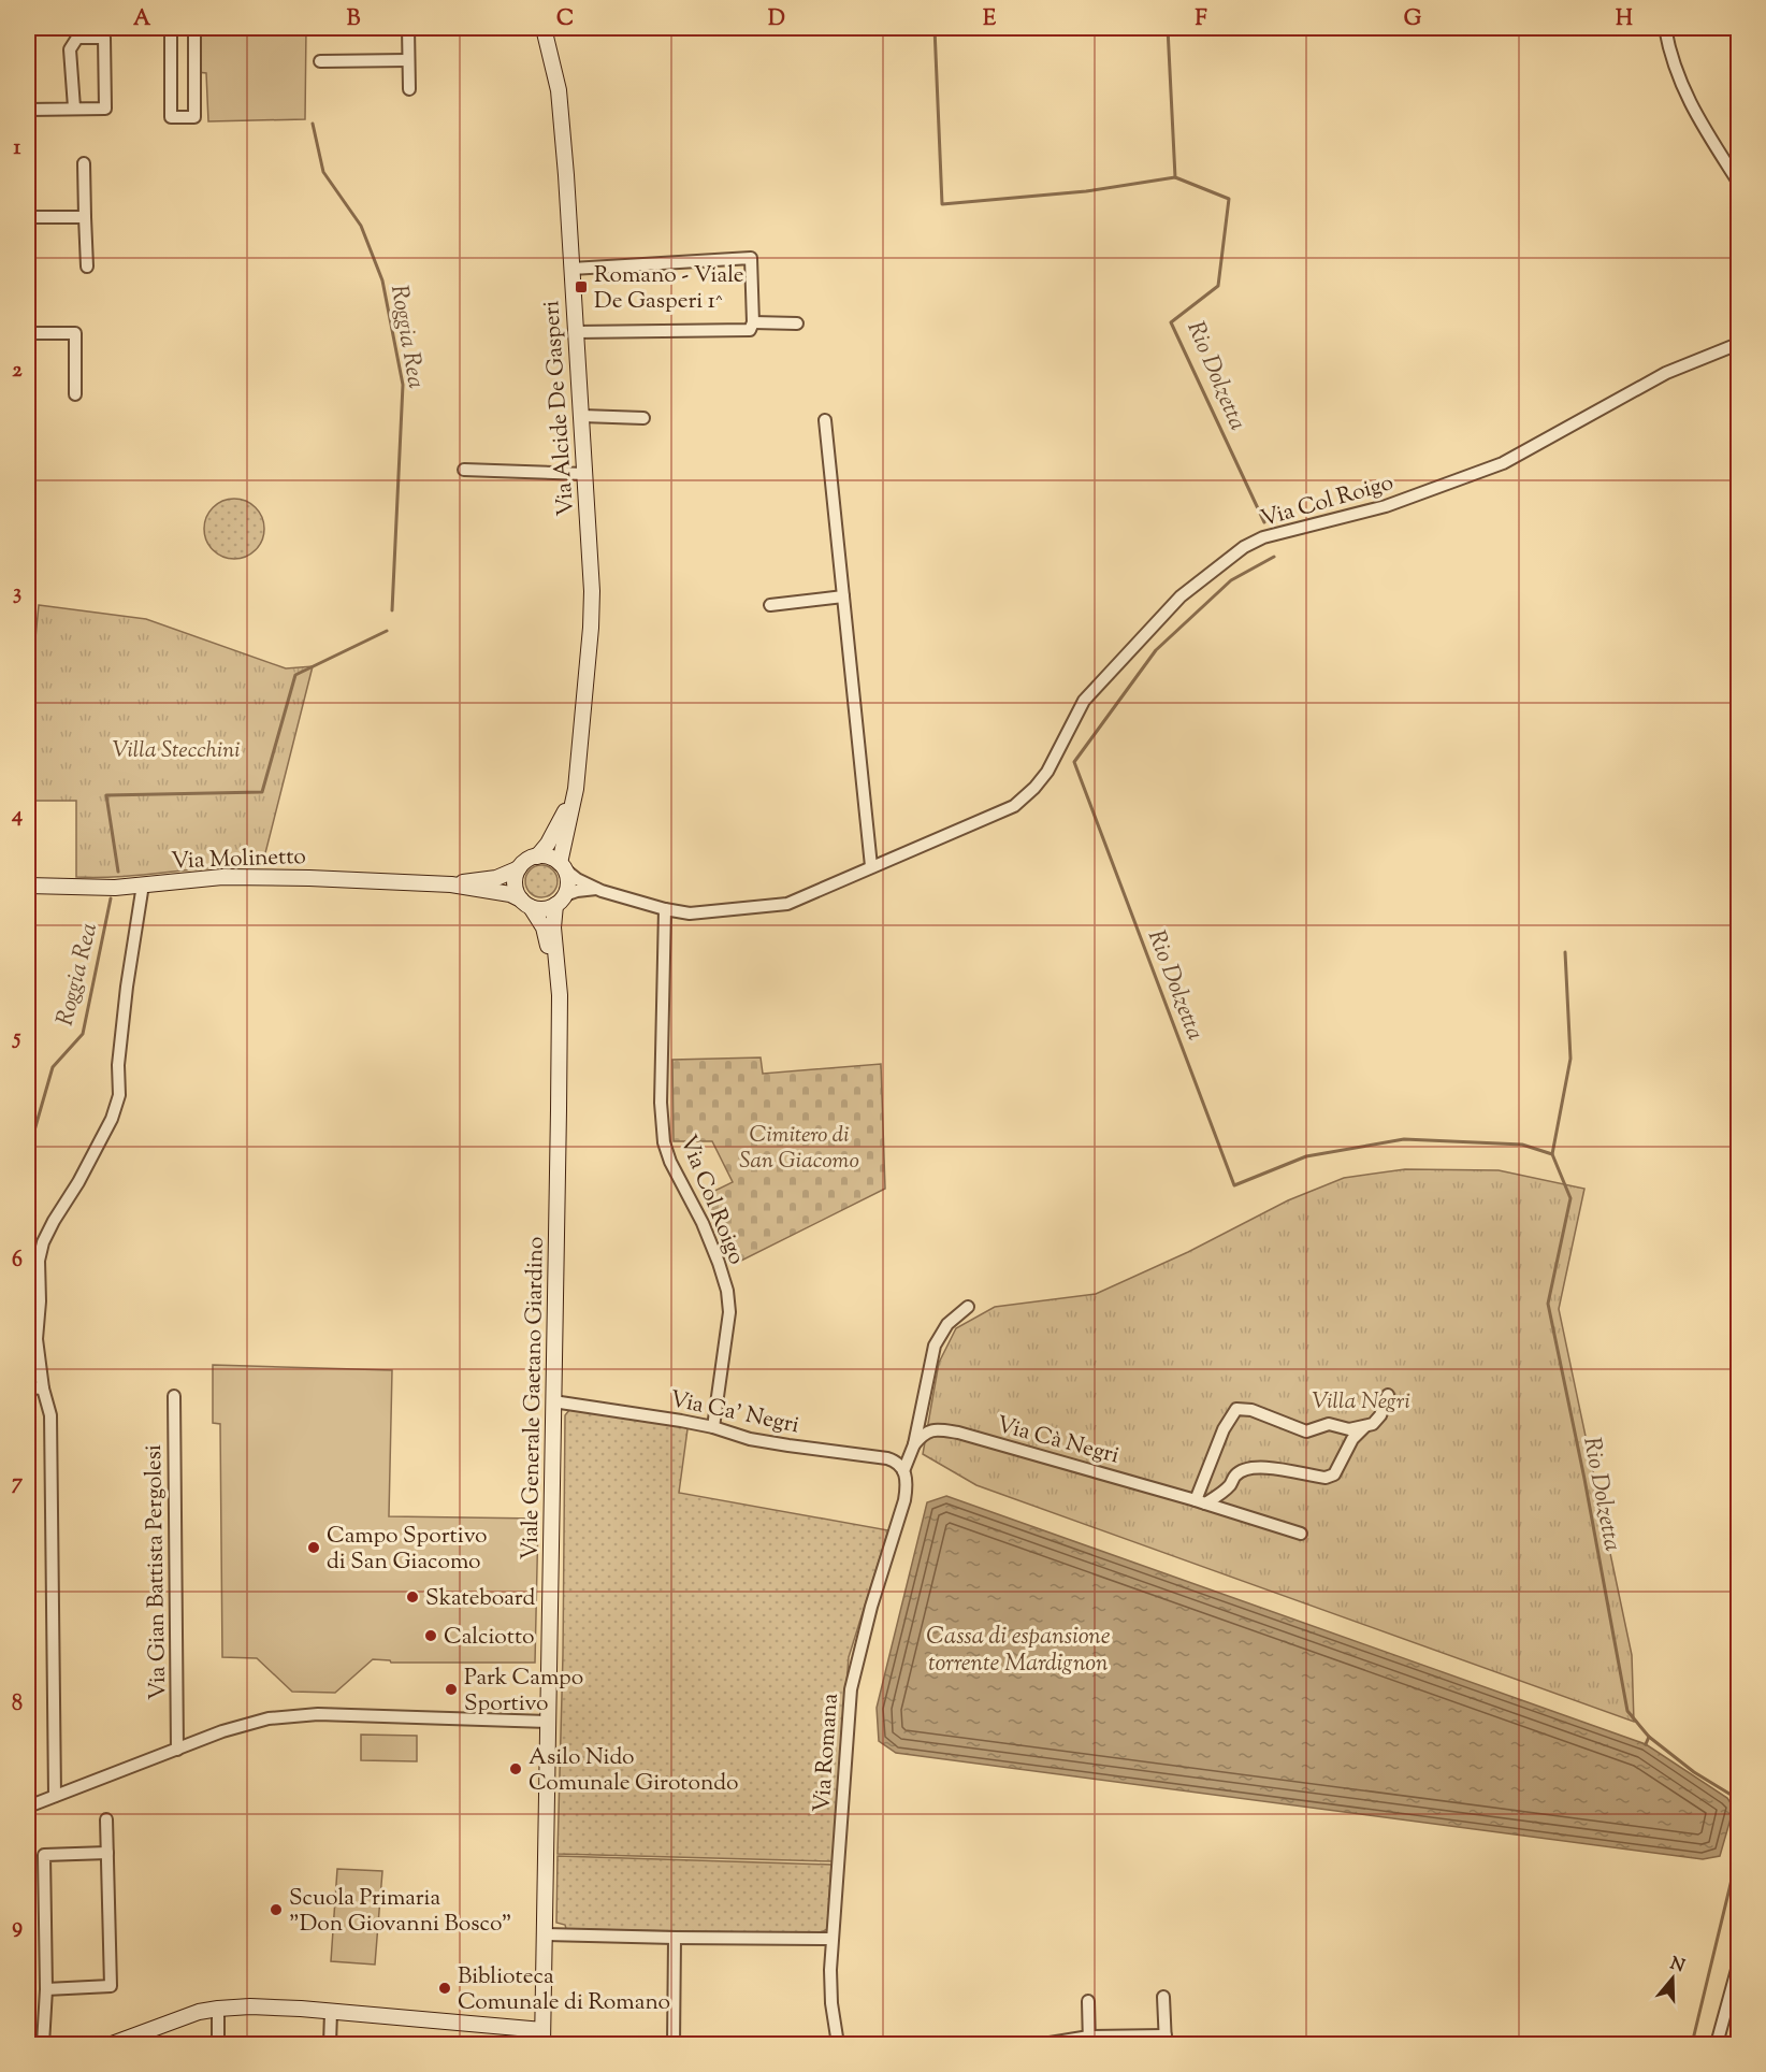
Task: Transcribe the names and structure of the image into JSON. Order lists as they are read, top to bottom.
{
  "streets": {
    "main road": ["Via Alcide De Gasperi", "Via Molinetto", "Viale Generale Gaetano Giardino"],
    "street": [
      "Via Col Roigo",
      "Via Ca' Negri",
      "Via Cà Negri",
      "Via Gian Battista Pergolesi",
      "Via Romana"
    ]
  },
  "crossings": [
    ["Via Alcide De Gasperi", "Via Col Roigo"],
    ["Via Alcide De Gasperi", "Via Molinetto"],
    ["Via Alcide De Gasperi", "Viale Generale Gaetano Giardino"],
    ["Via Col Roigo", "Via Molinetto"],
    ["Via Col Roigo", "Viale Generale Gaetano Giardino"],
    ["Via Col Roigo", "Via Ca' Negri"],
    ["Via Molinetto", "Viale Generale Gaetano Giardino"],
    ["Viale Generale Gaetano Giardino", "Via Ca' Negri"],
    ["Via Ca' Negri", "Via Romana"]
  ],
  "water": ["Roggia Rea", "Rio Dolzetta", "Cassa di espansione torrente Mardignon"],
  "parks": ["Villa Stecchini", "Cimitero di San Giacomo", "Villa Negri"],
  "places": {
    "transit": ["Romano - Viale De Gasperi 1^"],
    "other": [
      "Campo Sportivo di San Giacomo",
      "Skateboard",
      "Calciotto",
      "Park Campo Sportivo",
      "Asilo Nido Comunale Girotondo",
      "Scuola Primaria \"Don Giovanni Bosco\"",
      "Biblioteca Comunale di Romano"
    ]
  },
  "north": "top",
  "grid": {
    "columns": [
      "A",
      "B",
      "C",
      "D",
      "E",
      "F",
      "G",
      "H"
    ],
    "rows": [
      "1",
      "2",
      "3",
      "4",
      "5",
      "6",
      "7",
      "8",
      "9"
    ]
  }
}
